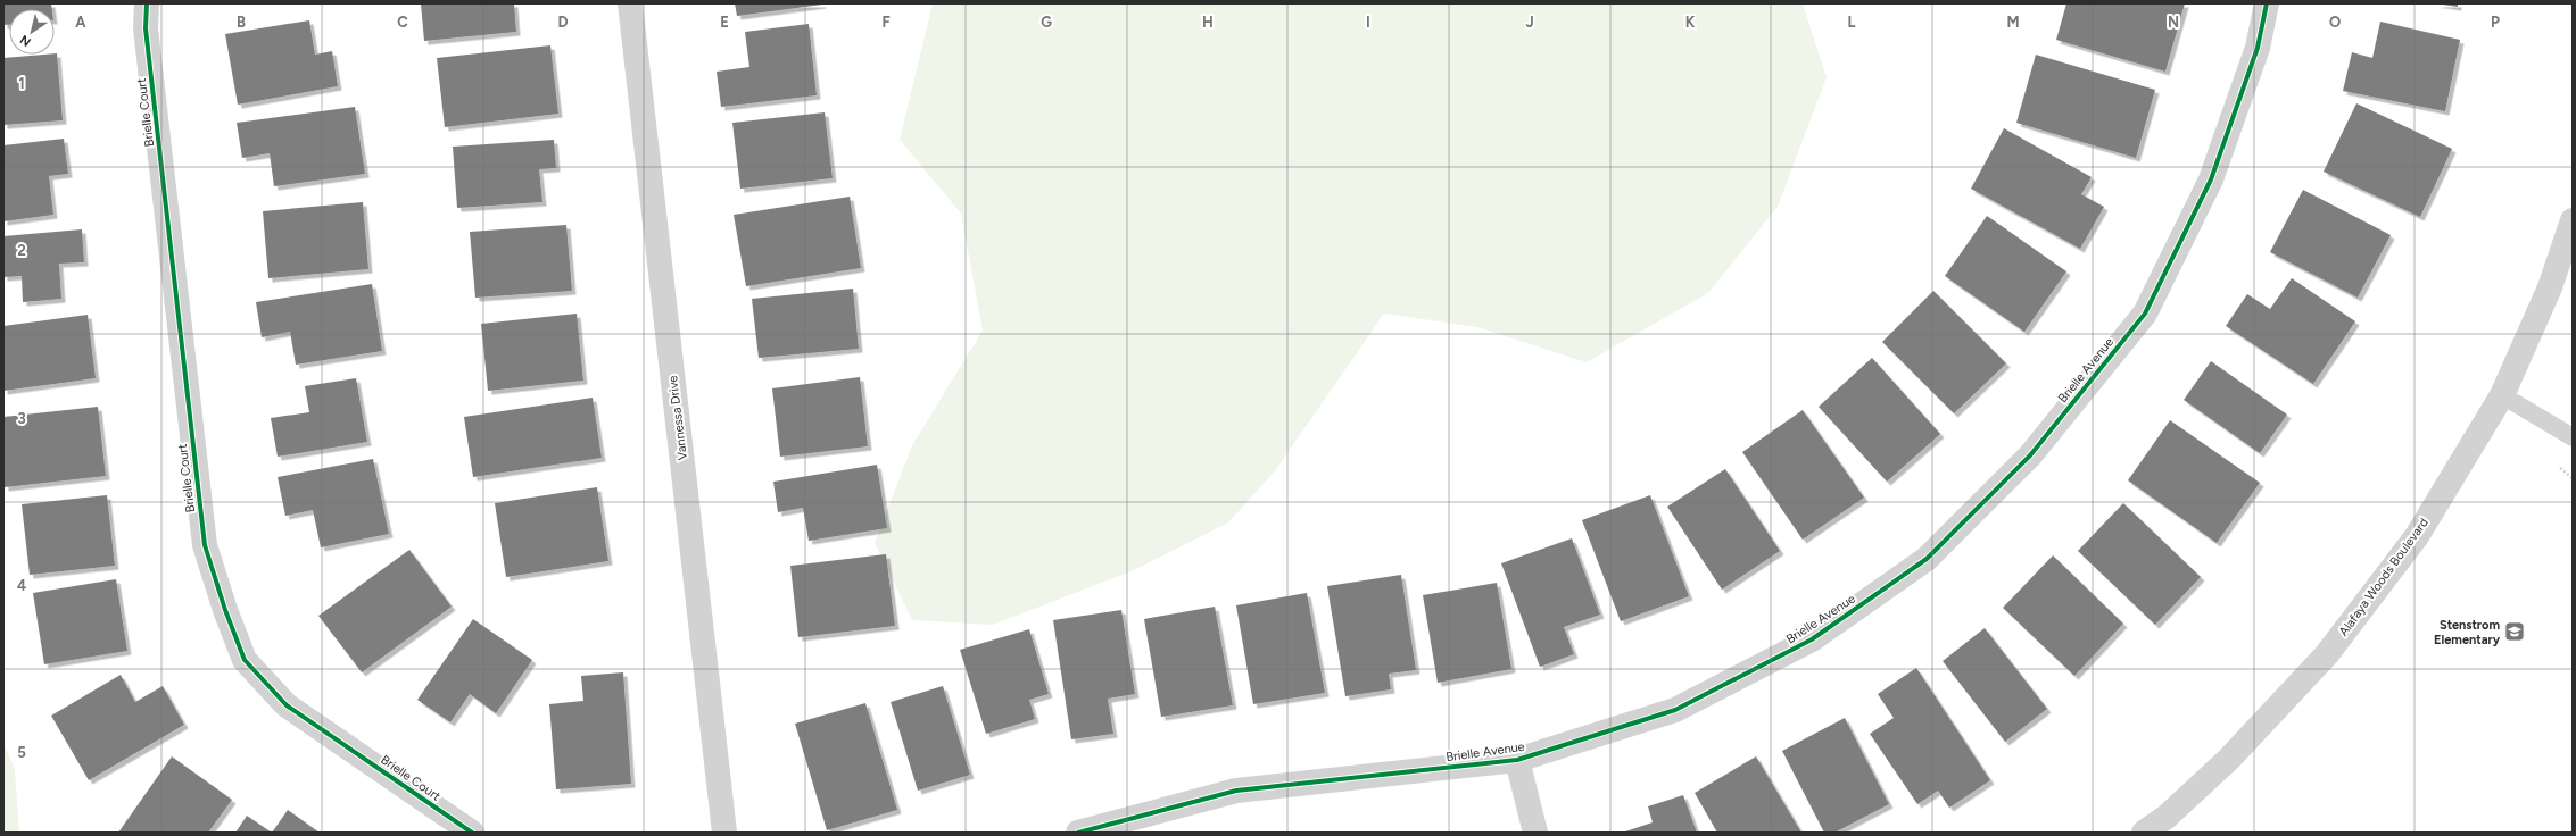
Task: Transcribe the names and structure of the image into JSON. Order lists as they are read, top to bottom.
{
  "streets": {
    "street": [
      "Brielle Court",
      "Brielle Avenue",
      "Vannessa Drive",
      "Alafaya Woods Boulevard"
    ]
  },
  "places": {
    "school or university": ["Stenstrom Elementary"]
  },
  "north": "bottom left",
  "grid": {
    "columns": [
      "A",
      "B",
      "C",
      "D",
      "E",
      "F",
      "G",
      "H",
      "I",
      "J",
      "K",
      "L",
      "M",
      "N",
      "O",
      "P"
    ],
    "rows": [
      "1",
      "2",
      "3",
      "4",
      "5"
    ]
  }
}
